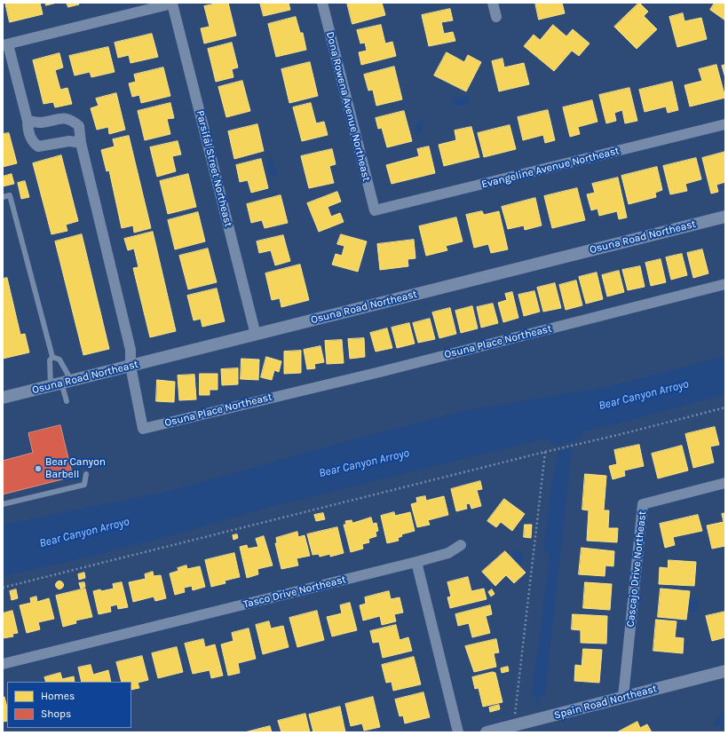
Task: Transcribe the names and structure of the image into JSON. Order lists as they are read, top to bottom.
{
  "streets": {
    "street": [
      "Dona Rowena Avenue Northeast",
      "Evangeline Avenue Northeast",
      "Parsifal Street Northeast",
      "Osuna Road Northeast",
      "Osuna Place Northeast",
      "Cascajo Drive Northeast",
      "Tasco Drive Northeast",
      "Spain Road Northeast"
    ]
  },
  "crossings": [
    ["Dona Rowena Avenue Northeast", "Evangeline Avenue Northeast"],
    ["Parsifal Street Northeast", "Osuna Road Northeast"],
    ["Osuna Road Northeast", "Osuna Place Northeast"],
    ["Cascajo Drive Northeast", "Spain Road Northeast"]
  ],
  "water": ["Bear Canyon Arroyo"],
  "places": ["Bear Canyon Barbell"],
  "legend": ["Homes", "Shops"]
}
